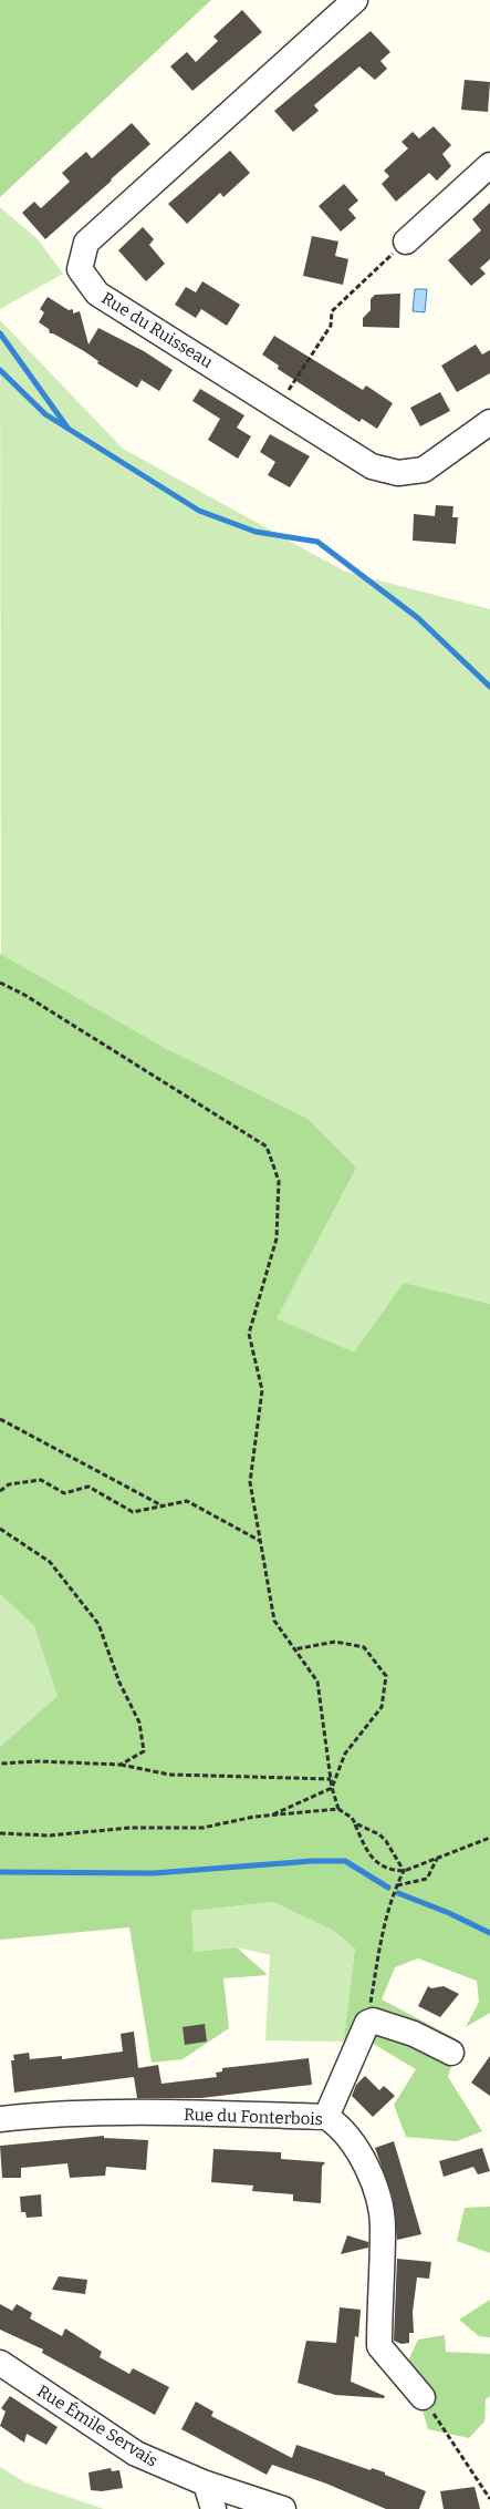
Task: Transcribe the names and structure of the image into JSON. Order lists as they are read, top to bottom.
{
  "streets": {
    "street": ["Rue du Ruisseau", "Rue du Fonterbois", "Rue Émile Servais"]
  }
}
